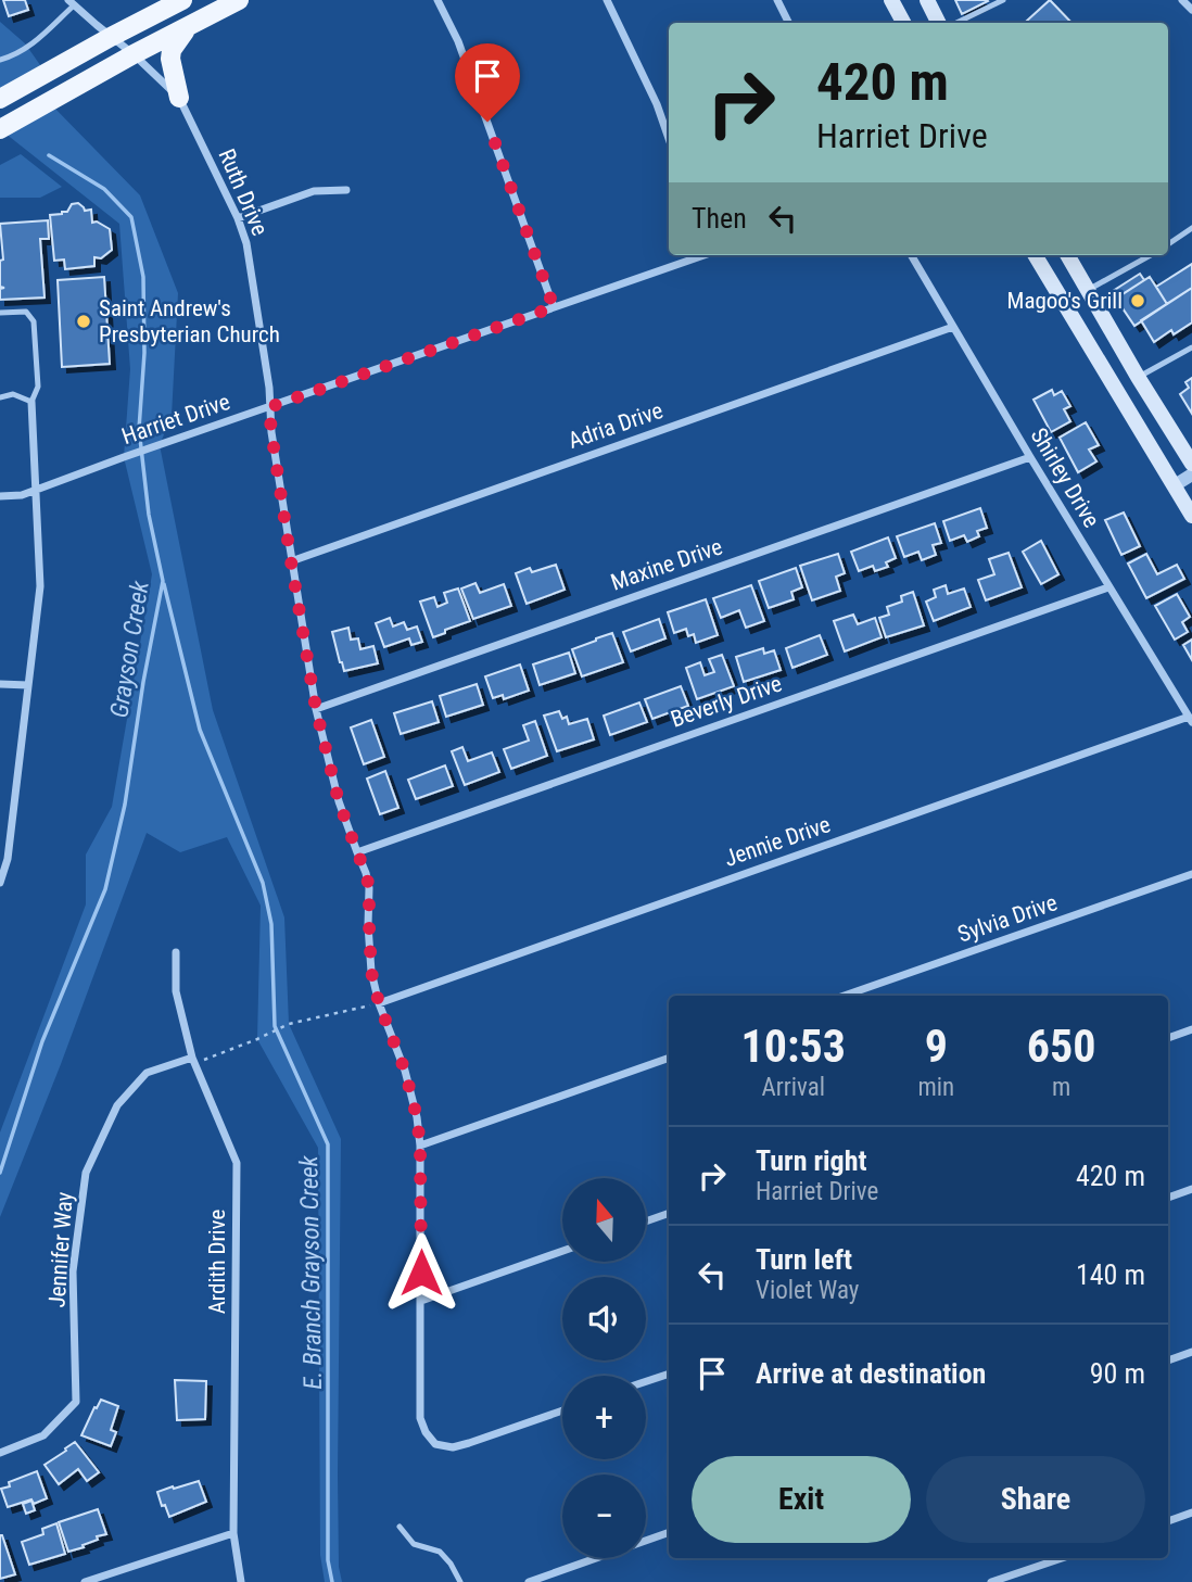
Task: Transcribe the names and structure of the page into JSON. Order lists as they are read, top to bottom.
{
  "streets": {
    "street": [
      "Ruth Drive",
      "Harriet Drive",
      "Adria Drive",
      "Shirley Drive",
      "Maxine Drive",
      "Beverly Drive",
      "Jennie Drive",
      "Sylvia Drive",
      "Jennifer Way",
      "Ardith Drive"
    ]
  },
  "crossings": [
    ["Ruth Drive", "Harriet Drive"],
    ["Ruth Drive", "Adria Drive"],
    ["Ruth Drive", "Maxine Drive"],
    ["Ruth Drive", "Beverly Drive"],
    ["Ruth Drive", "Jennie Drive"],
    ["Adria Drive", "Shirley Drive"],
    ["Shirley Drive", "Maxine Drive"],
    ["Shirley Drive", "Beverly Drive"],
    ["Shirley Drive", "Jennie Drive"],
    ["Jennifer Way", "Ardith Drive"]
  ],
  "water": ["Grayson Creek", "E. Branch Grayson Creek"],
  "places": ["Magoo's Grill", "Saint Andrew's Presbyterian Church"],
  "north": "top",
  "page": {
    "turn": ["420 m", "Harriet Drive"],
    "then": "Then",
    "eta": [
      "10:53",
      "Arrival",
      "9",
      "min",
      "650",
      "m"
    ],
    "list": [
      {
        "name": "Turn right",
        "note": "Harriet Drive",
        "value": "420 m"
      },
      {
        "name": "Turn left",
        "note": "Violet Way",
        "value": "140 m"
      },
      {
        "name": "Arrive at destination",
        "value": "90 m"
      }
    ],
    "map_buttons": ["+", "−"],
    "buttons": ["Exit", "Share"]
  }
}
